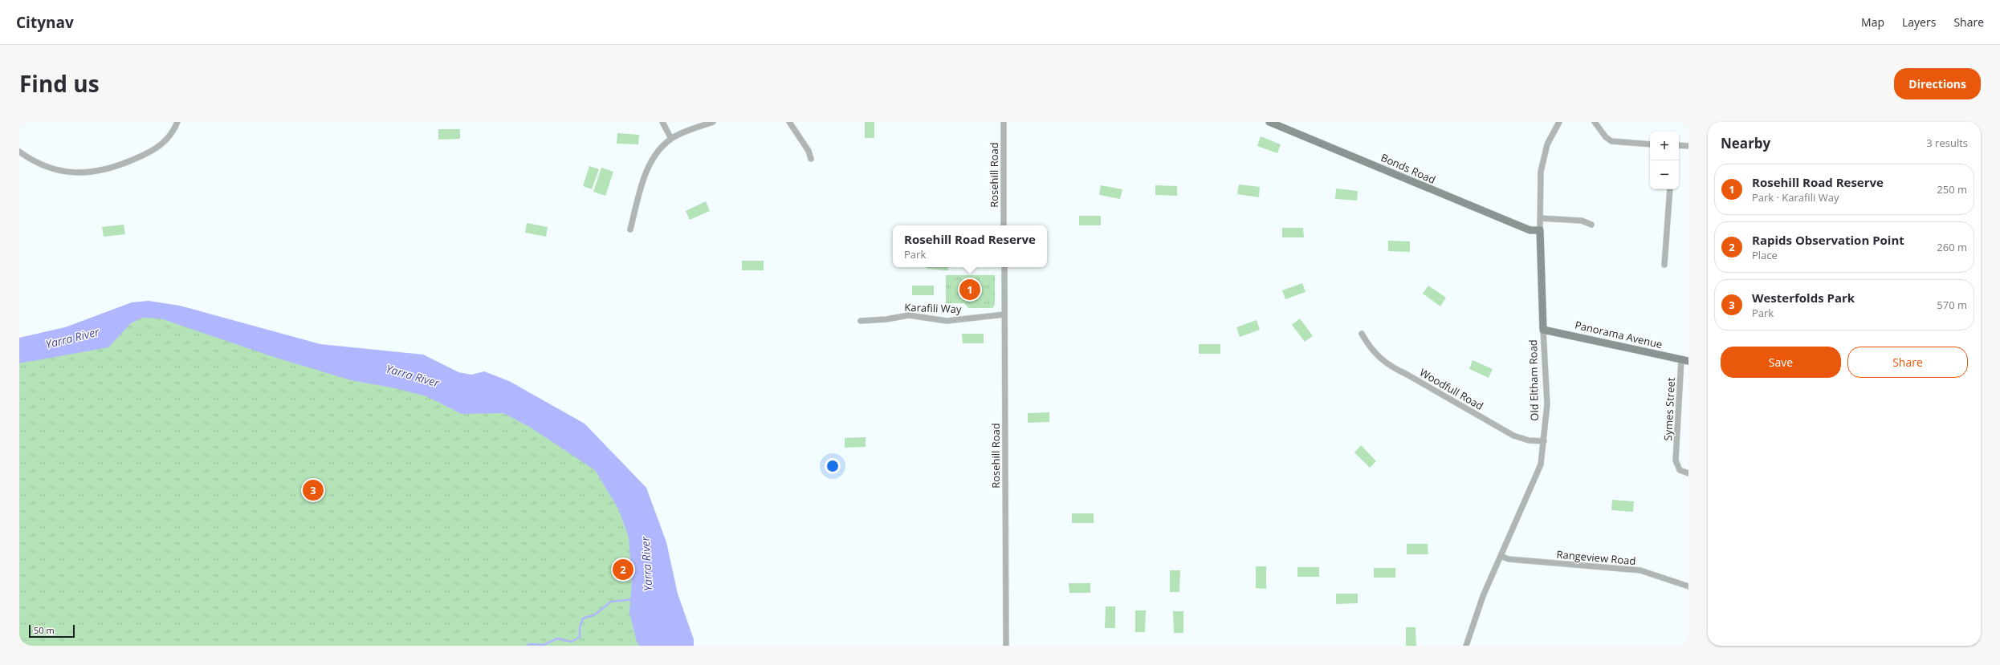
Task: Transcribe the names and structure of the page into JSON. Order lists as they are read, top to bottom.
{
  "streets": {
    "street": [
      "Bonds Road",
      "Rosehill Road",
      "Karafili Way",
      "Panorama Avenue",
      "Old Eltham Road",
      "Woodfull Road",
      "Symes Street",
      "Rangeview Road"
    ]
  },
  "crossings": [
    ["Bonds Road", "Old Eltham Road"],
    ["Rosehill Road", "Karafili Way"],
    ["Panorama Avenue", "Old Eltham Road"],
    ["Panorama Avenue", "Symes Street"],
    ["Old Eltham Road", "Woodfull Road"],
    ["Old Eltham Road", "Rangeview Road"]
  ],
  "water": ["Yarra River"],
  "scale_bar": "50 m",
  "page": {
    "header": "Citynav",
    "nav": ["Map", "Layers", "Share"],
    "title": "Find us",
    "buttons": [
      "Directions",
      ["Save", "Share"]
    ],
    "heading": ["Nearby", "3 results"],
    "map_buttons": ["+", "−"],
    "list": [
      {
        "mark": "1",
        "name": "Rosehill Road Reserve",
        "note": "Park · Karafili Way",
        "value": "250 m"
      },
      {
        "mark": "2",
        "name": "Rapids Observation Point",
        "note": "Place",
        "value": "260 m"
      },
      {
        "mark": "3",
        "name": "Westerfolds Park",
        "note": "Park",
        "value": "570 m"
      }
    ],
    "popup": ["Rosehill Road Reserve", "Park"],
    "pins": ["1", "3", "2"],
    "scale": "50 m"
  }
}
